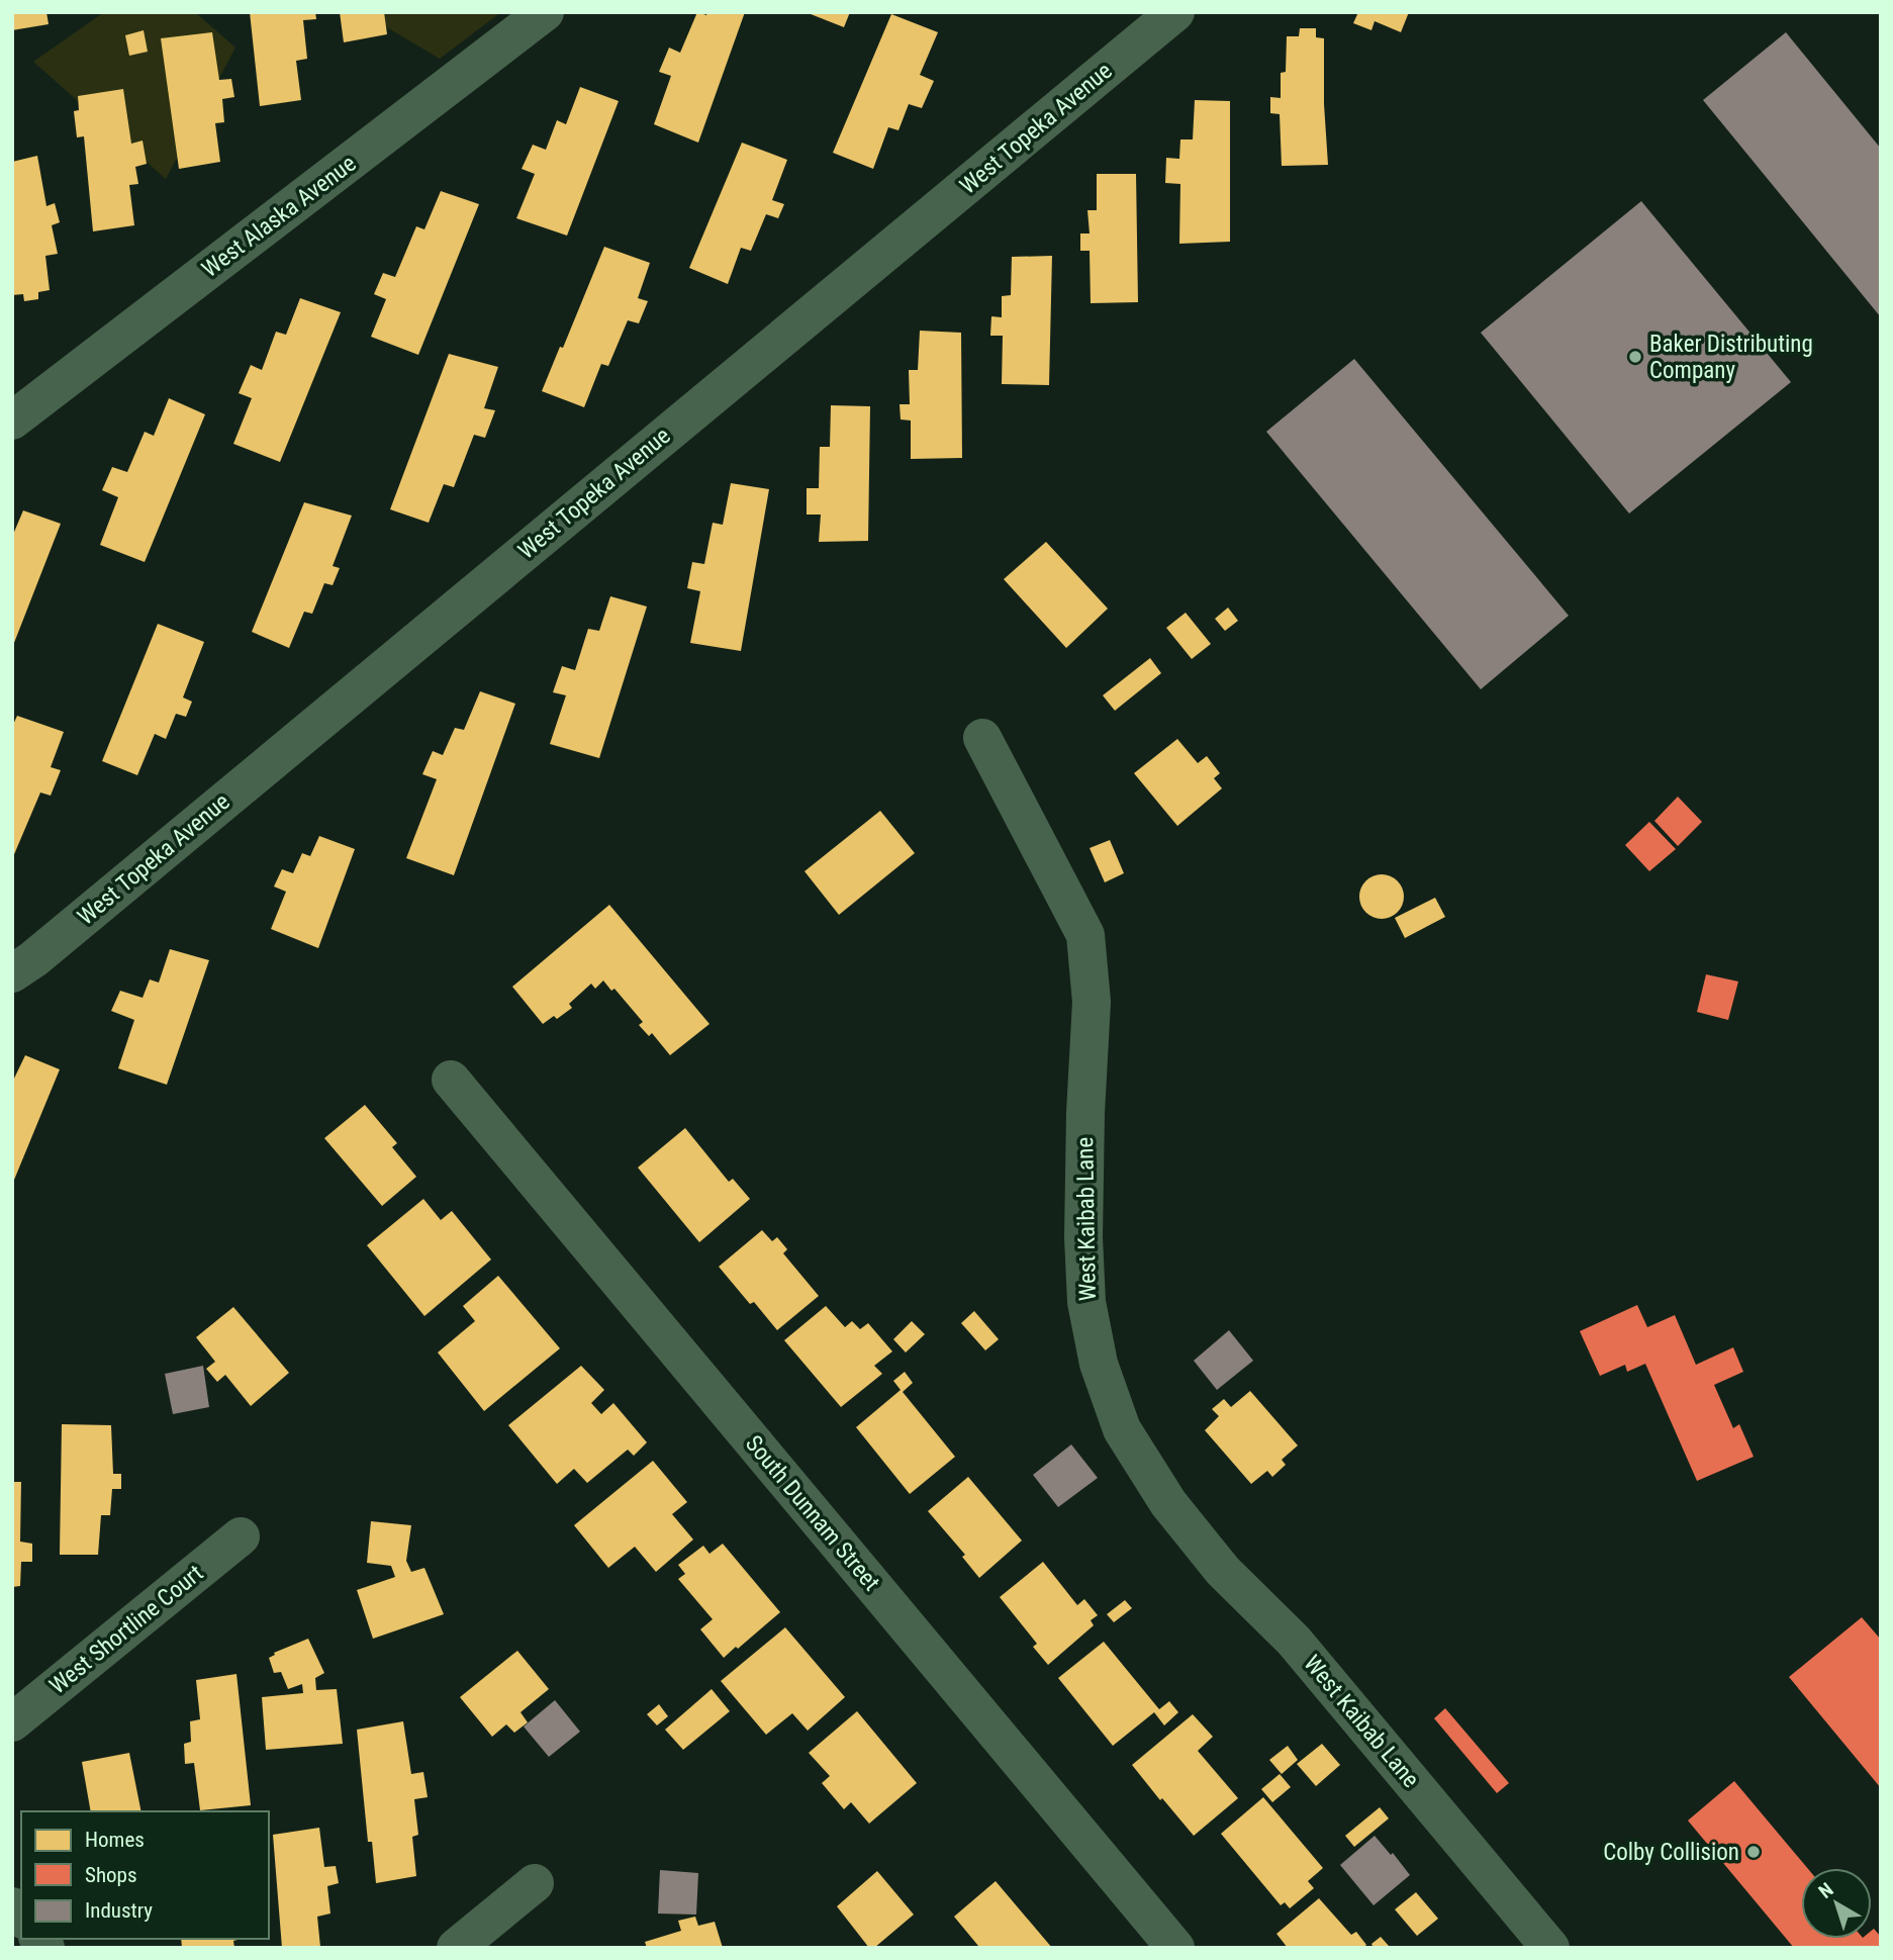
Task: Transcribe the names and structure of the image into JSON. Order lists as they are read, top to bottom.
{
  "streets": {
    "street": [
      "West Topeka Avenue",
      "West Alaska Avenue",
      "West Kaibab Lane",
      "South Dunnam Street",
      "West Shortline Court"
    ]
  },
  "places": ["Baker Distributing Company", "Colby Collision"],
  "legend": ["Homes", "Shops", "Industry"],
  "north": "top left"
}
